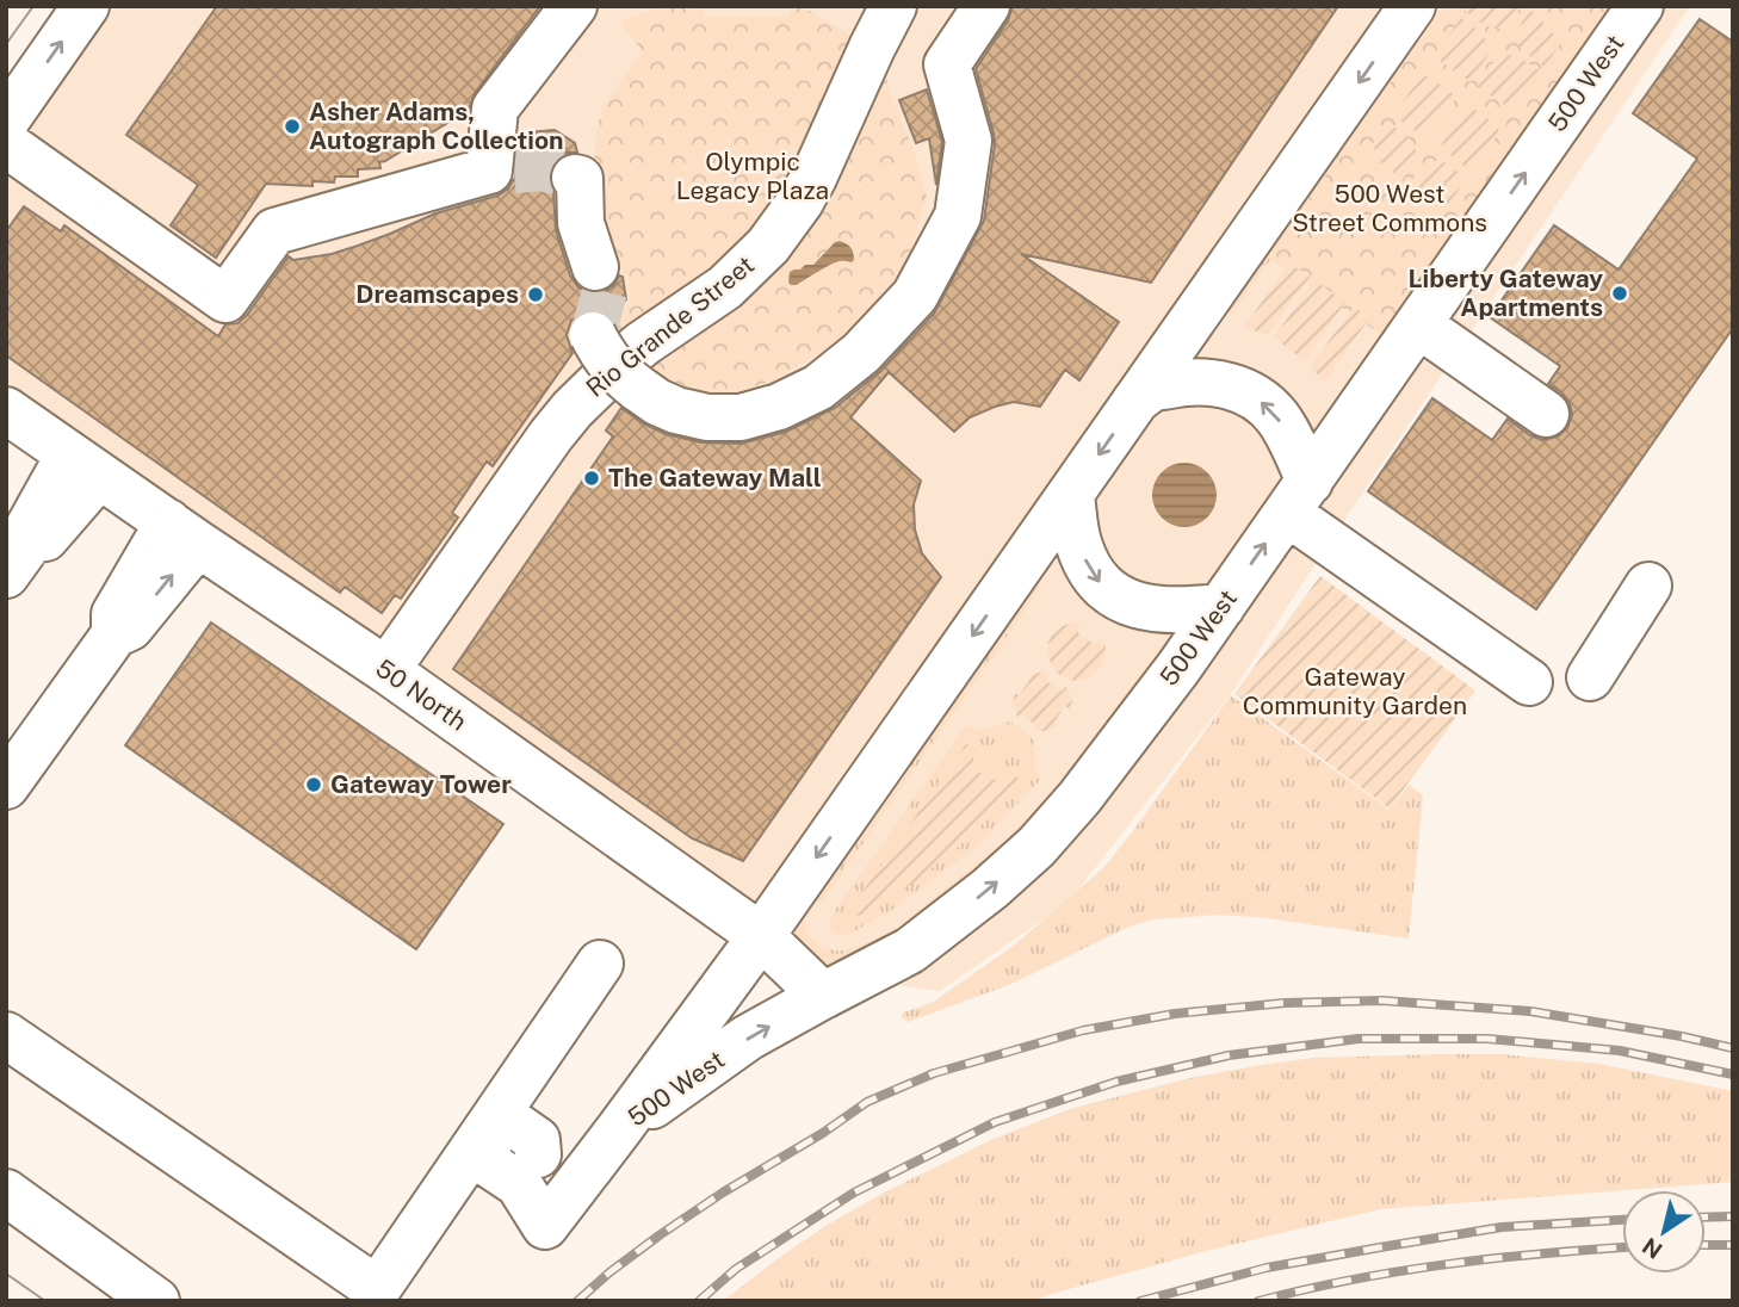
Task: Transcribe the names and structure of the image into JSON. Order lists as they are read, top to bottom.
{
  "streets": {
    "street": ["500 West", "Rio Grande Street", "50 North"]
  },
  "crossings": [
    ["500 West", "50 North"],
    ["Rio Grande Street", "50 North"]
  ],
  "parks": ["Olympic Legacy Plaza", "500 West Street Commons", "Gateway Community Garden"],
  "places": [
    "Asher Adams, Autograph Collection",
    "Liberty Gateway Apartments",
    "Dreamscapes",
    "The Gateway Mall",
    "Gateway Tower"
  ],
  "north": "bottom left"
}
